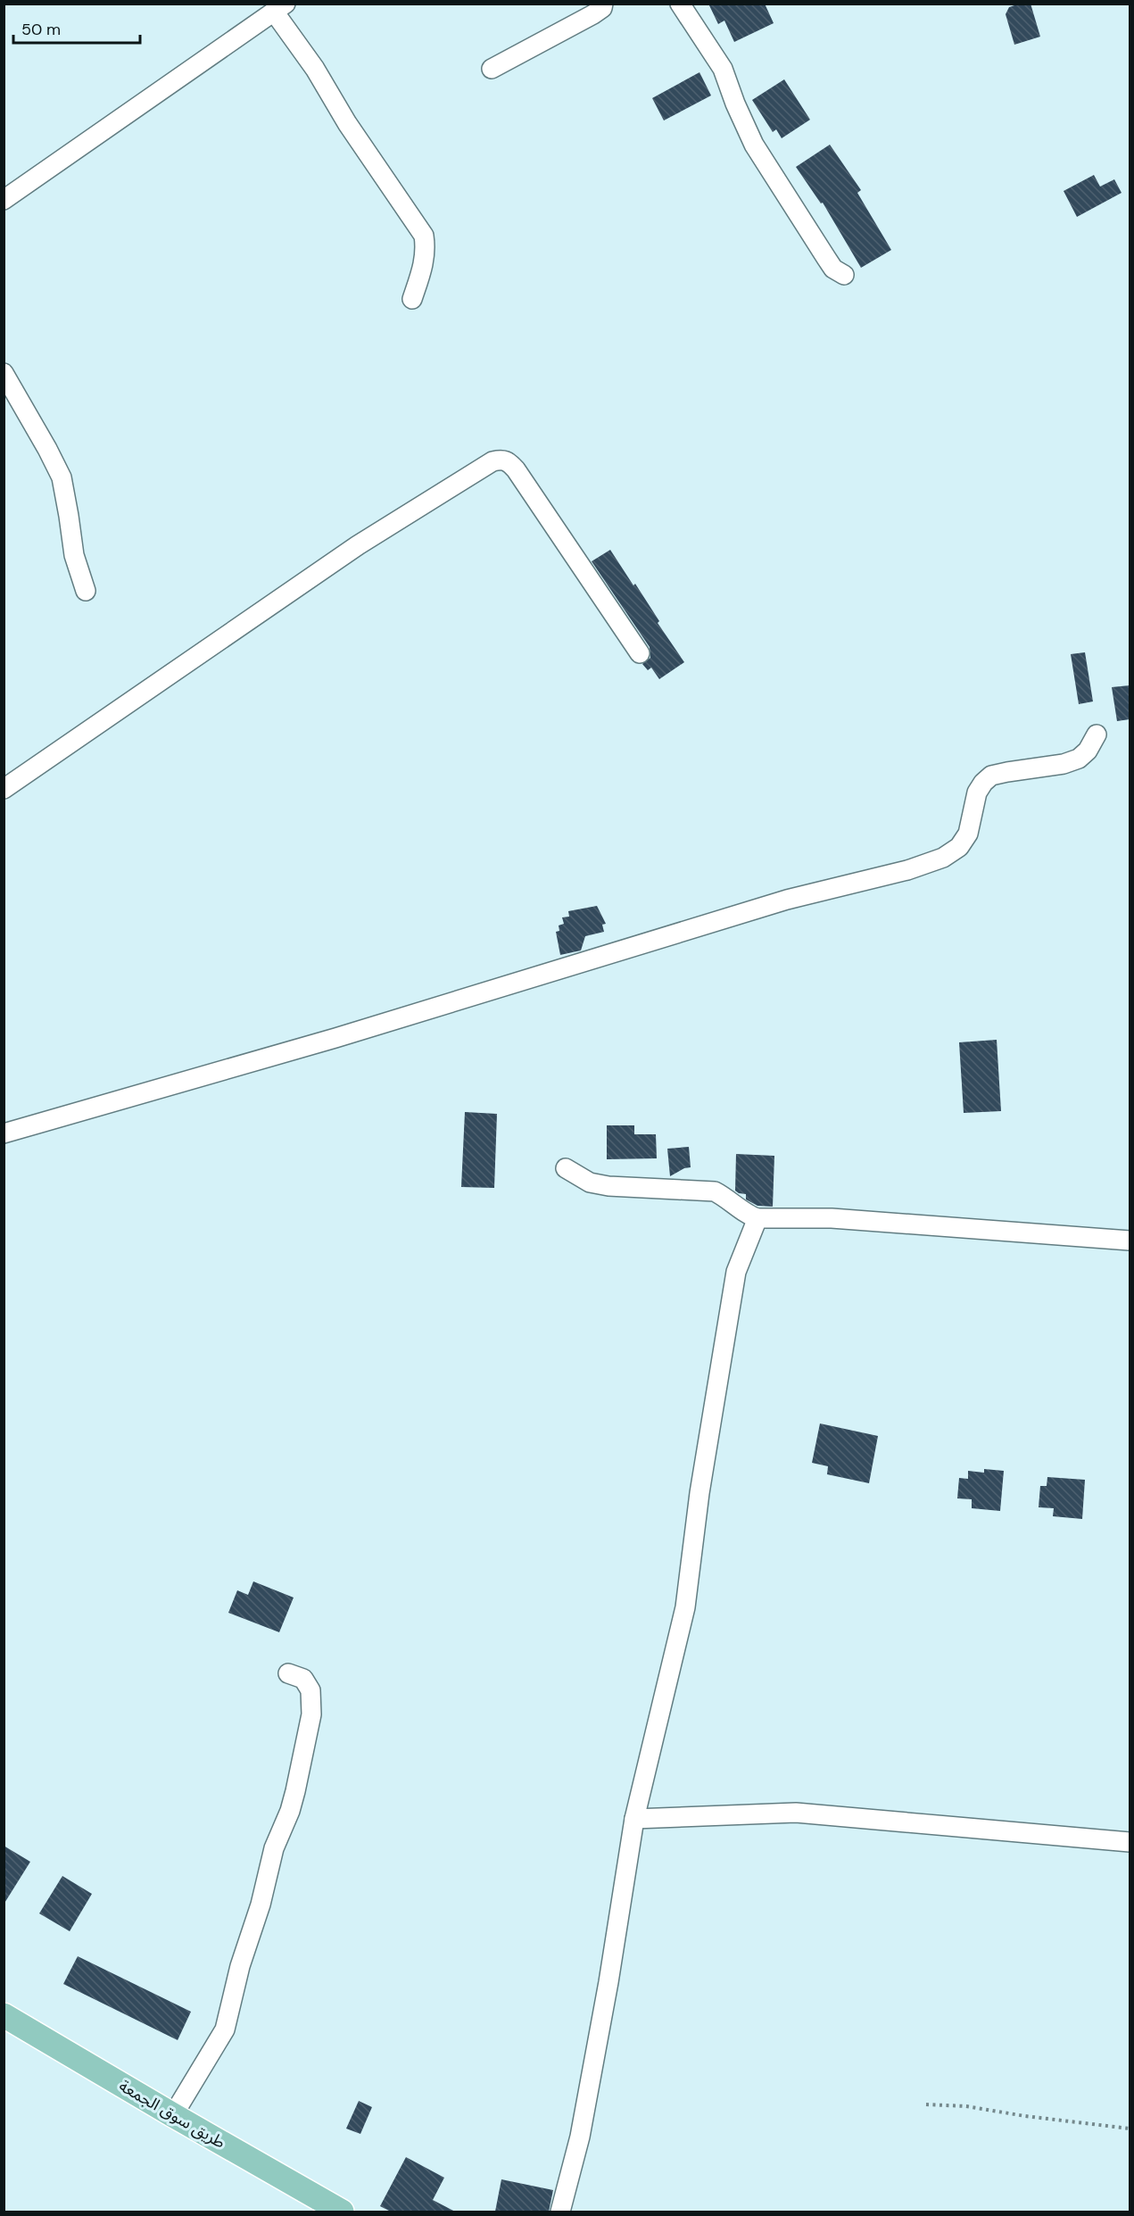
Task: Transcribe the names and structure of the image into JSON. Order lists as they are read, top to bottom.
{
  "streets": {
    "main road": ["طريق سوق الجمعة"]
  },
  "scale_bar": "50 m"
}
